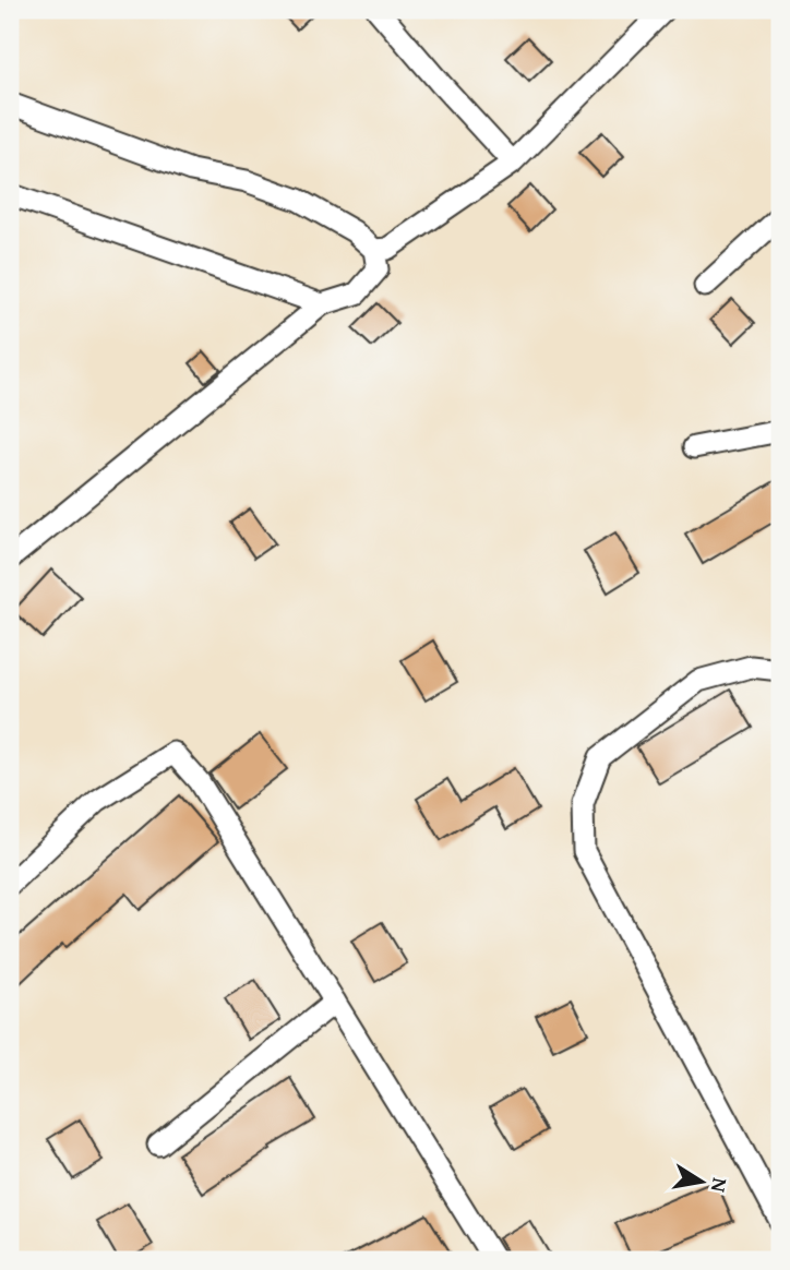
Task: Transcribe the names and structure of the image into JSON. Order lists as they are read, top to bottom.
{
  "north": "right"
}
